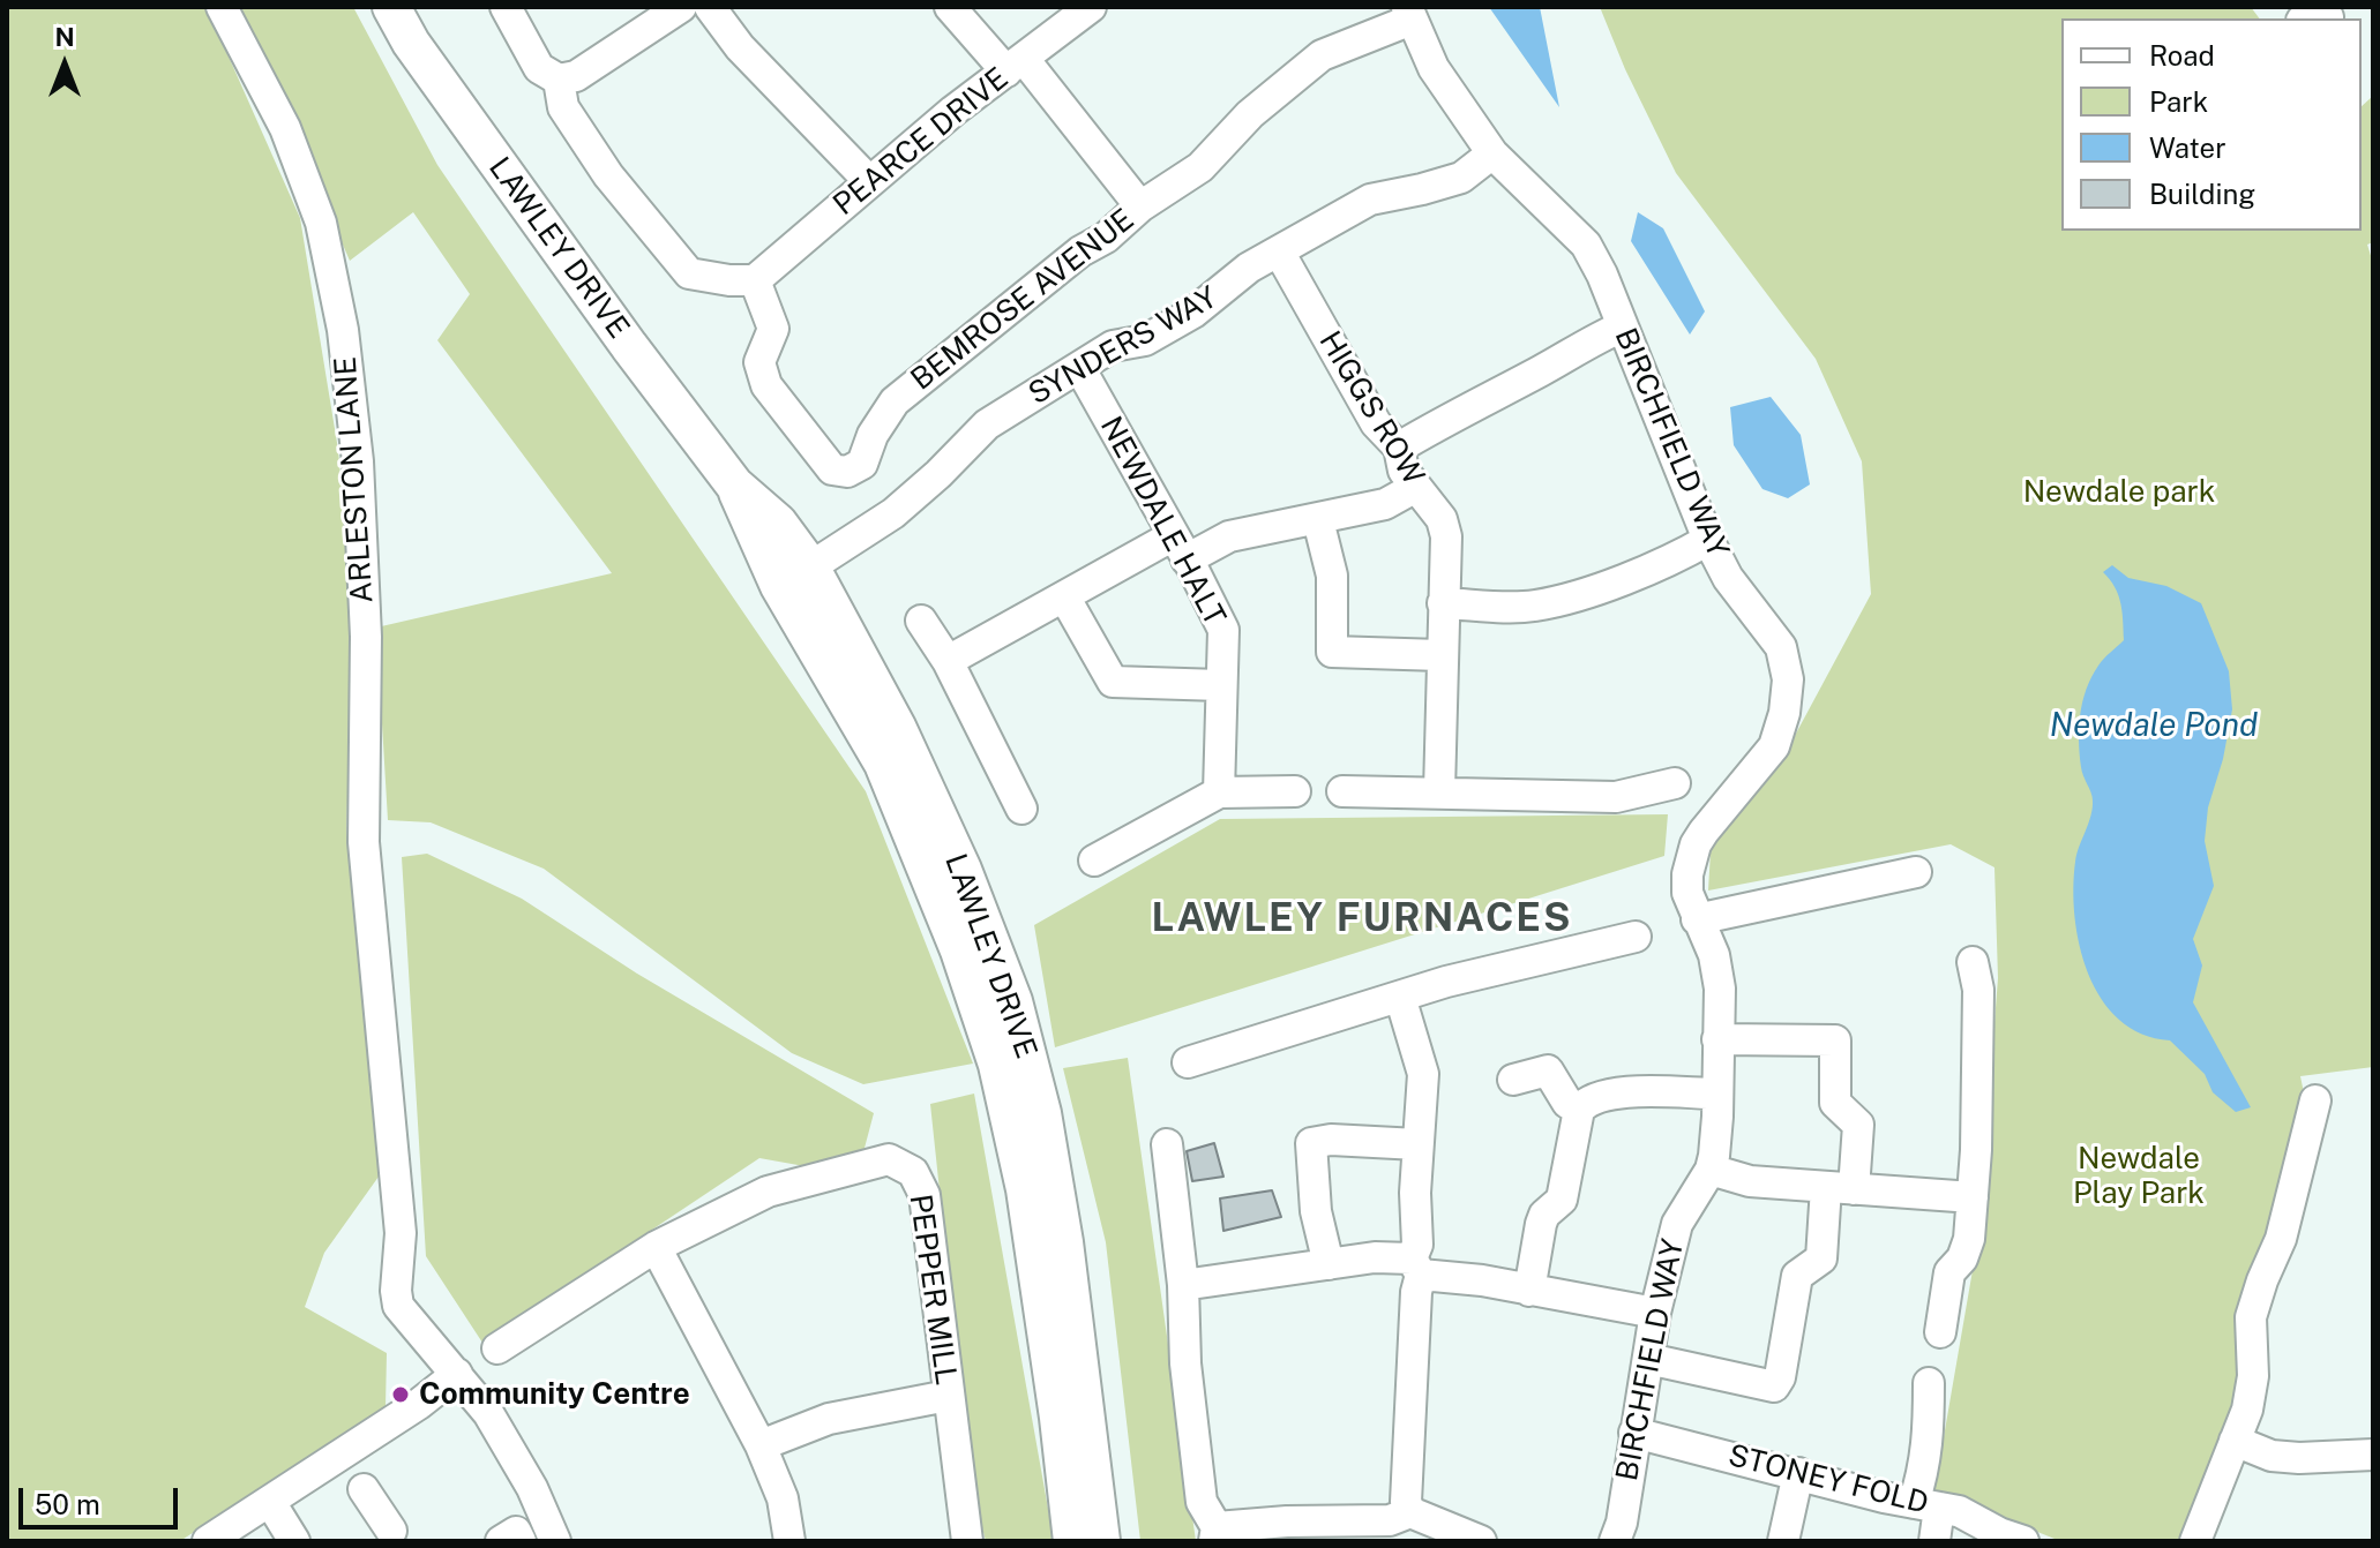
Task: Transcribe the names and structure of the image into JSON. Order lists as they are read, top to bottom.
{
  "streets": {
    "main road": ["LAWLEY DRIVE"],
    "street": [
      "PEARCE DRIVE",
      "BEMROSE AVENUE",
      "SYNDERS WAY",
      "HIGGS ROW",
      "BIRCHFIELD WAY",
      "ARLESTON LANE",
      "NEWDALE HALT",
      "PEPPER MILL",
      "STONEY FOLD"
    ]
  },
  "crossings": [
    ["PEARCE DRIVE", "BEMROSE AVENUE"],
    ["LAWLEY DRIVE", "SYNDERS WAY"],
    ["BEMROSE AVENUE", "BIRCHFIELD WAY"],
    ["SYNDERS WAY", "HIGGS ROW"],
    ["SYNDERS WAY", "BIRCHFIELD WAY"],
    ["SYNDERS WAY", "NEWDALE HALT"],
    ["BIRCHFIELD WAY", "STONEY FOLD"]
  ],
  "districts": ["LAWLEY FURNACES"],
  "water": ["Newdale Pond"],
  "parks": ["Newdale park", "Newdale Play Park"],
  "places": ["Community Centre"],
  "legend": [
    "Road",
    "Park",
    "Water",
    "Building"
  ],
  "scale_bar": "50 m",
  "north": "top"
}
